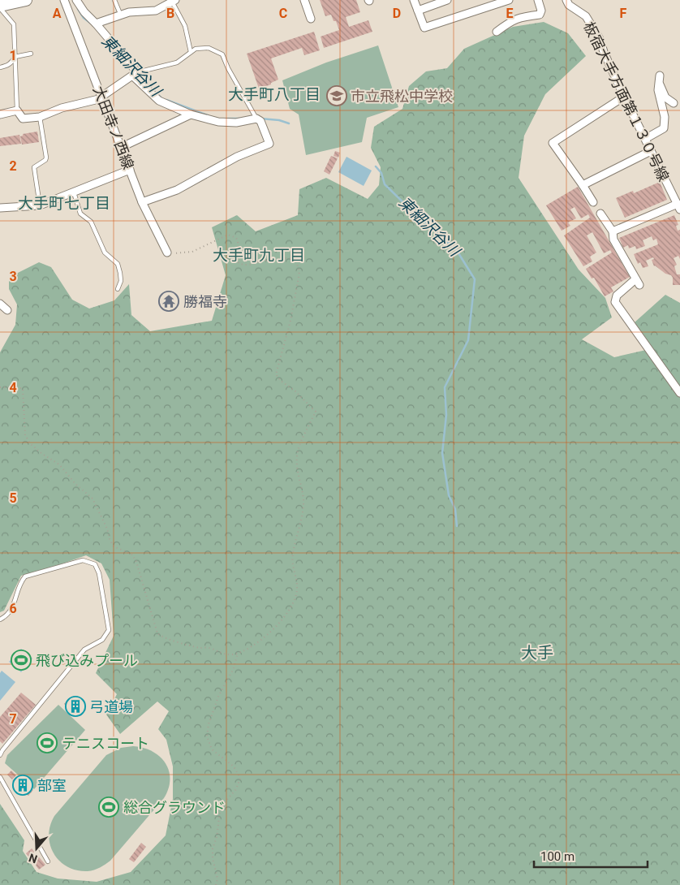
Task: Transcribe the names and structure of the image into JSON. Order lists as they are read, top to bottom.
{
  "streets": {
    "street": ["板宿大手方面第１３０号線", "大田寺ノ西線"]
  },
  "districts": [
    "大手町八丁目",
    "大手町七丁目",
    "大手町九丁目",
    "大手"
  ],
  "water": ["東細沢谷川"],
  "places": {
    "school or university": ["市立飛松中学校"],
    "temple": ["勝福寺"],
    "sports": ["飛び込みプール", "テニスコート", "総合グラウンド"],
    "building": ["弓道場", "部室"]
  },
  "scale_bar": "100 m",
  "north": "bottom",
  "grid": {
    "columns": [
      "A",
      "B",
      "C",
      "D",
      "E",
      "F"
    ],
    "rows": [
      "1",
      "2",
      "3",
      "4",
      "5",
      "6",
      "7"
    ]
  }
}
